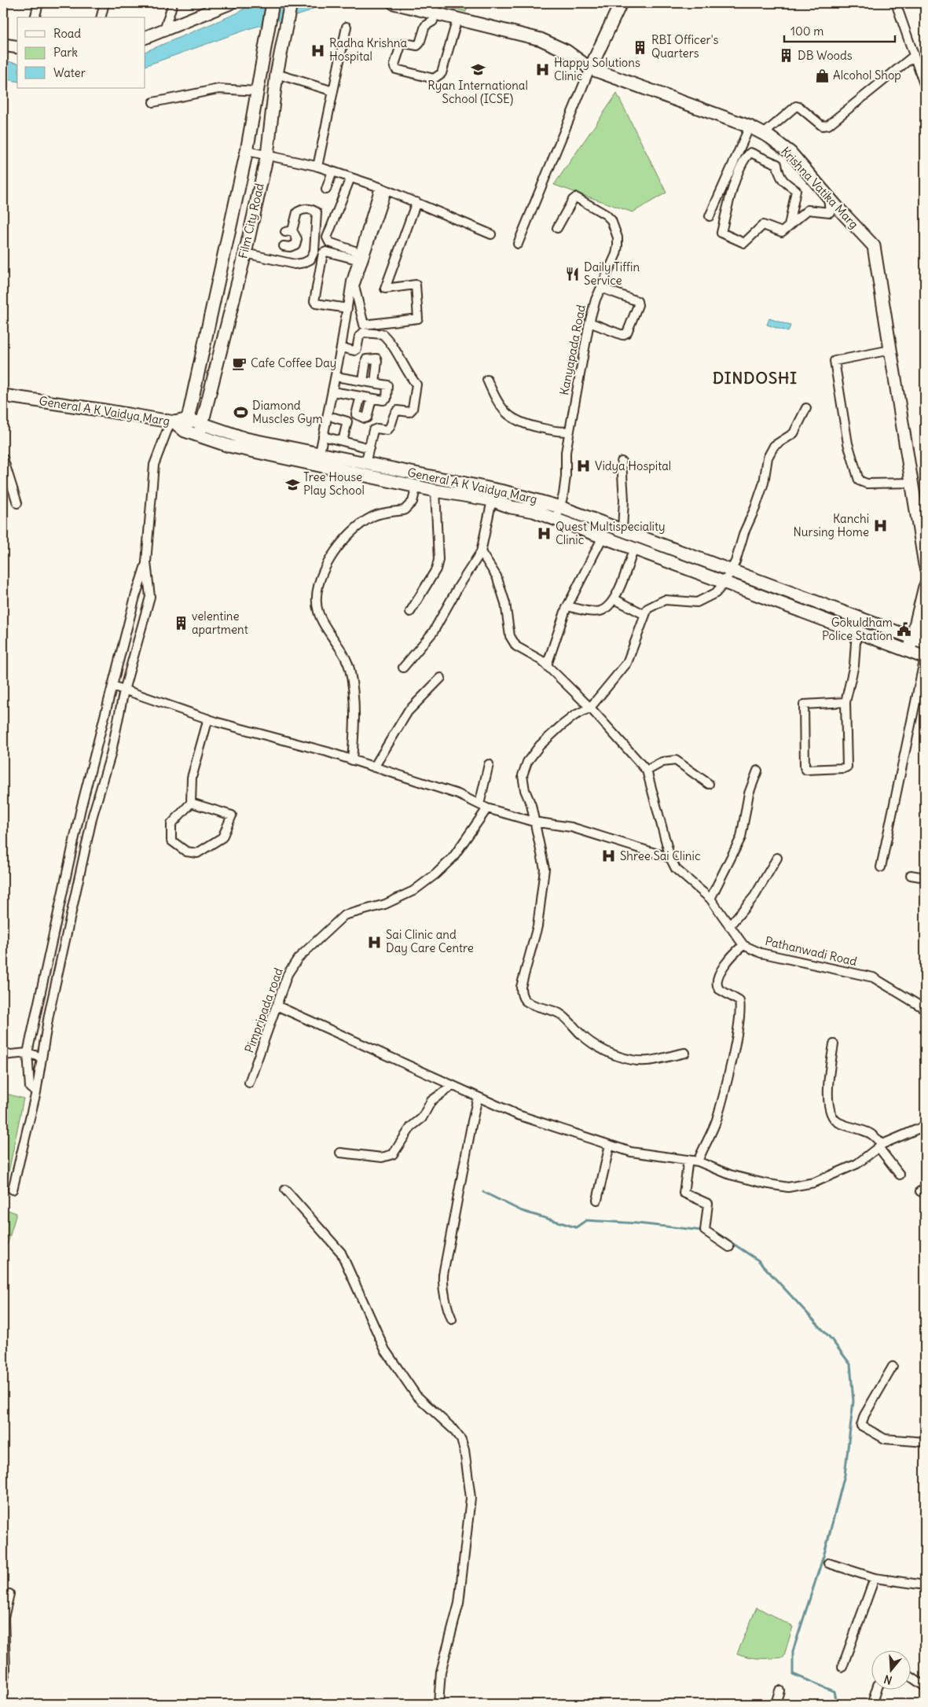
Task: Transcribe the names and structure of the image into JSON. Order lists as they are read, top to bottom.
{
  "streets": {
    "street": [
      "Krishna Vatika Marg",
      "Film City Road",
      "Kanyapada Road",
      "General A K Vaidya Marg",
      "Pathanwadi Road",
      "Pimpripada road"
    ]
  },
  "crossings": [
    ["Film City Road", "General A K Vaidya Marg"],
    ["Kanyapada Road", "General A K Vaidya Marg"]
  ],
  "districts": ["DINDOSHI"],
  "places": {
    "building": ["RBI Officer's Quarters", "DB Woods", "velentine apartment"],
    "hospital": [
      "Radha Krishna Hospital",
      "Happy Solutions Clinic",
      "Vidya Hospital",
      "Kanchi Nursing Home",
      "Quest Multispeciality Clinic",
      "Shree Sai Clinic",
      "Sai Clinic and Day Care Centre"
    ],
    "school or university": ["Ryan International School (ICSE)", "Tree House Play School"],
    "shop": ["Alcohol Shop"],
    "restaurant": ["Daily Tiffin Service"],
    "cafe": ["Cafe Coffee Day"],
    "sports": ["Diamond Muscles Gym"],
    "public building": ["Gokuldham Police Station"]
  },
  "legend": ["Road", "Park", "Water"],
  "scale_bar": "100 m",
  "north": "bottom"
}
